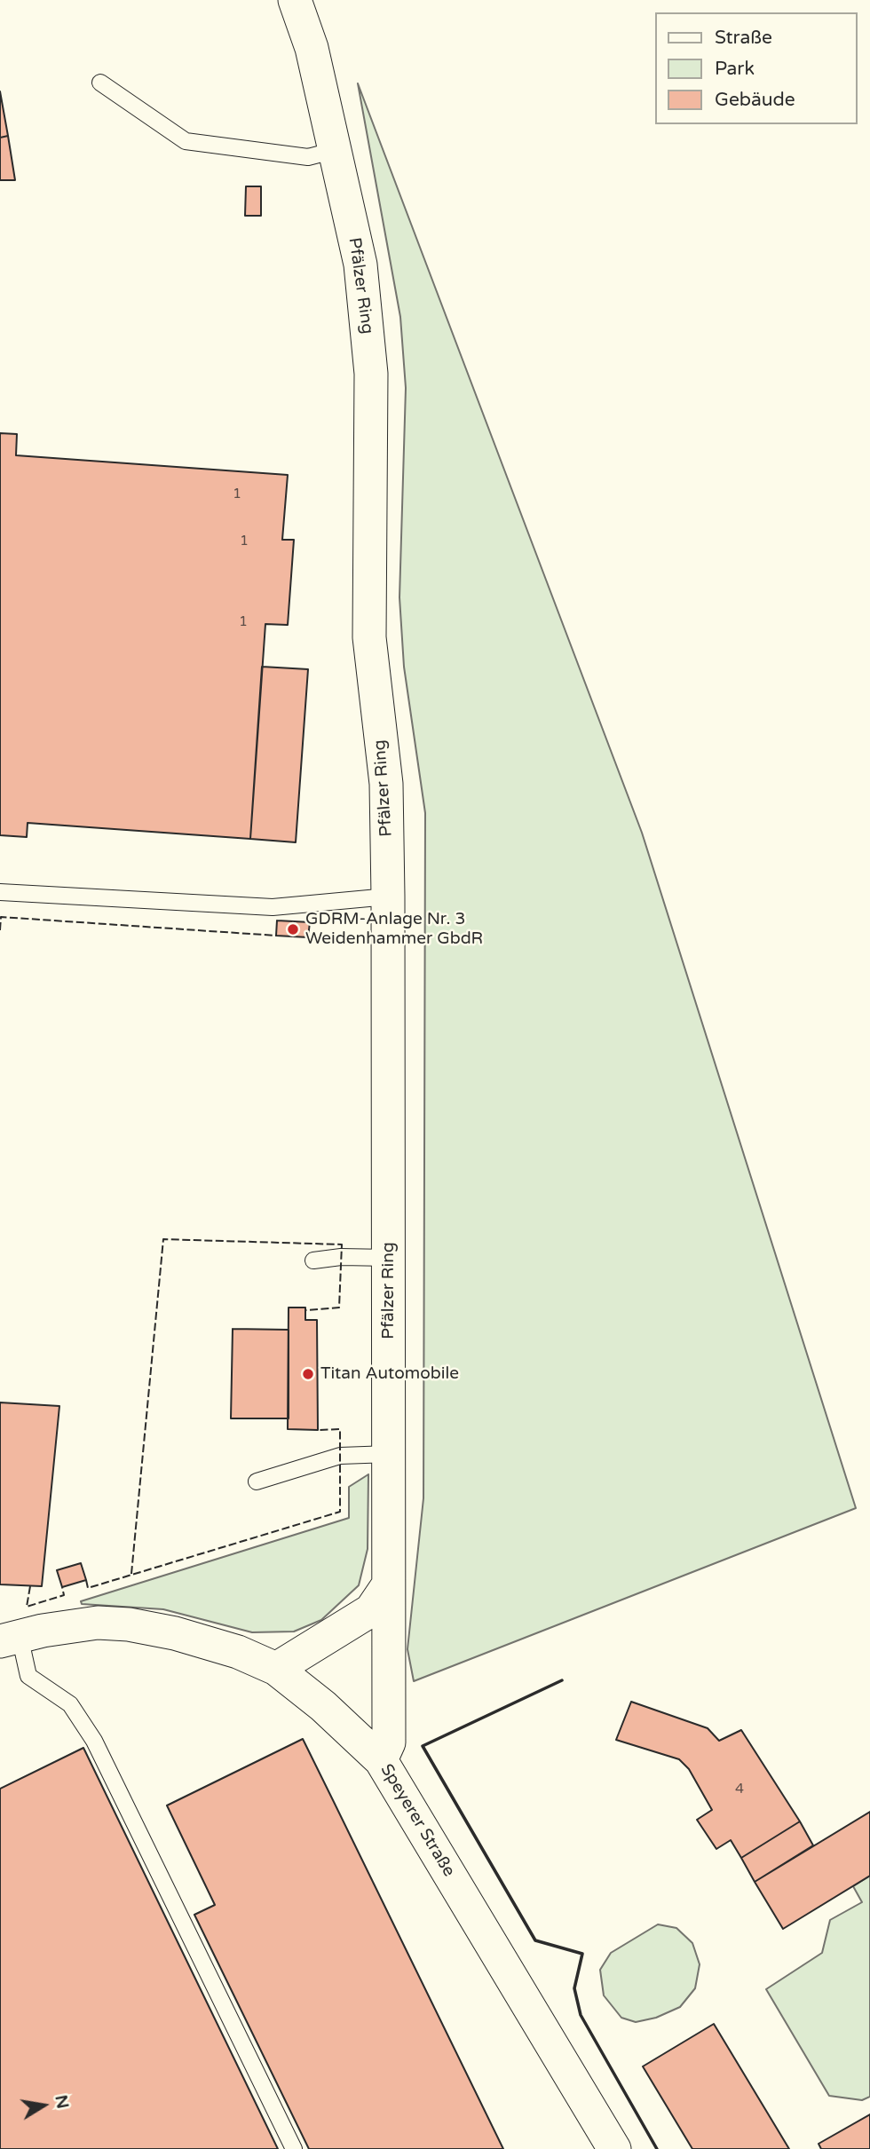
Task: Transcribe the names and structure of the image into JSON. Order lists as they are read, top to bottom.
{
  "streets": {
    "street": ["Pfälzer Ring", "Speyerer Straße"]
  },
  "crossings": [
    ["Pfälzer Ring", "Speyerer Straße"]
  ],
  "places": ["GDRM-Anlage Nr. 3 Weidenhammer GbdR", "Titan Automobile"],
  "house_numbers": [
    "1",
    "1",
    "1",
    "4"
  ],
  "legend": ["Straße", "Park", "Gebäude"],
  "north": "right"
}
